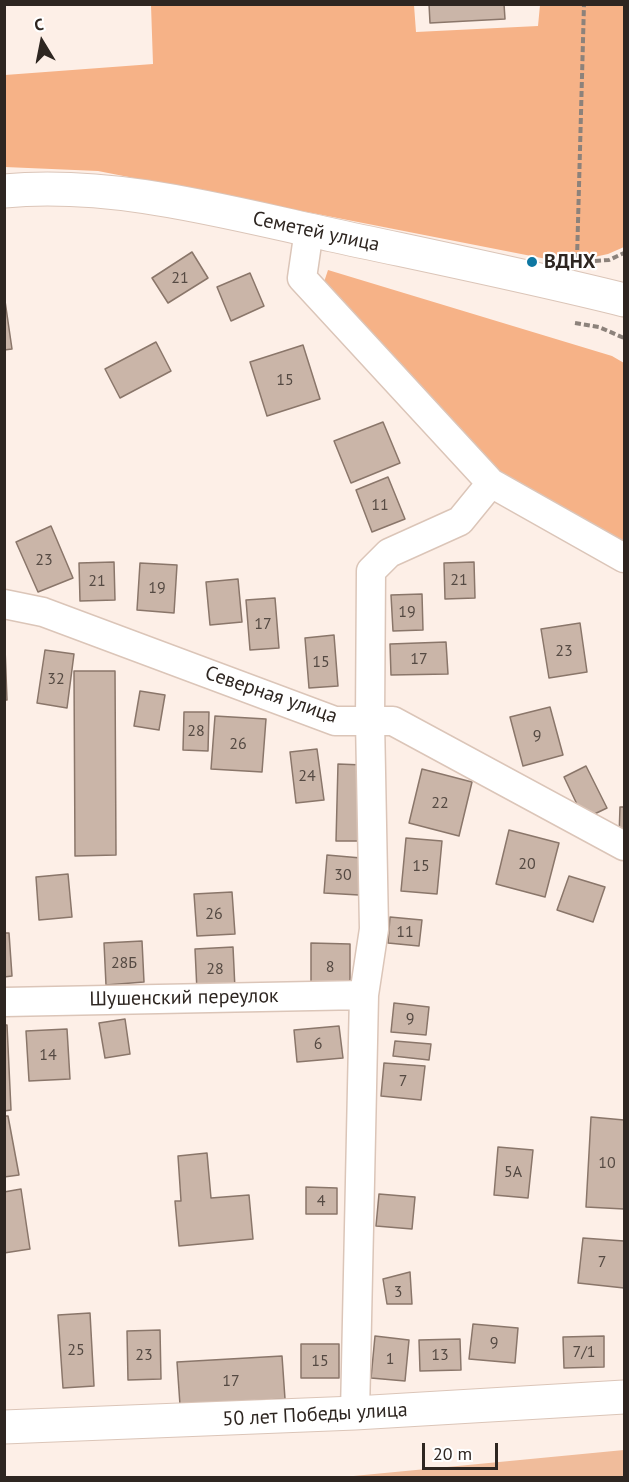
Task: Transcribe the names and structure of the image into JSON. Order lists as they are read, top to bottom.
{
  "streets": {
    "main road": ["Семетей улица", "50 лет Победы улица"],
    "street": ["Северная улица", "Шушенский переулок"]
  },
  "places": ["ВДНХ"],
  "house_numbers": [
    "21",
    "15",
    "11",
    "23",
    "21",
    "21",
    "19",
    "19",
    "17",
    "23",
    "17",
    "15",
    "32",
    "28",
    "9",
    "26",
    "24",
    "22",
    "20",
    "15",
    "30",
    "26",
    "11",
    "28Б",
    "8",
    "28",
    "9",
    "6",
    "14",
    "7",
    "10",
    "5А",
    "4",
    "7",
    "3",
    "9",
    "25",
    "7/1",
    "23",
    "13",
    "1",
    "15",
    "17"
  ],
  "scale_bar": "20 m",
  "north": "top"
}
